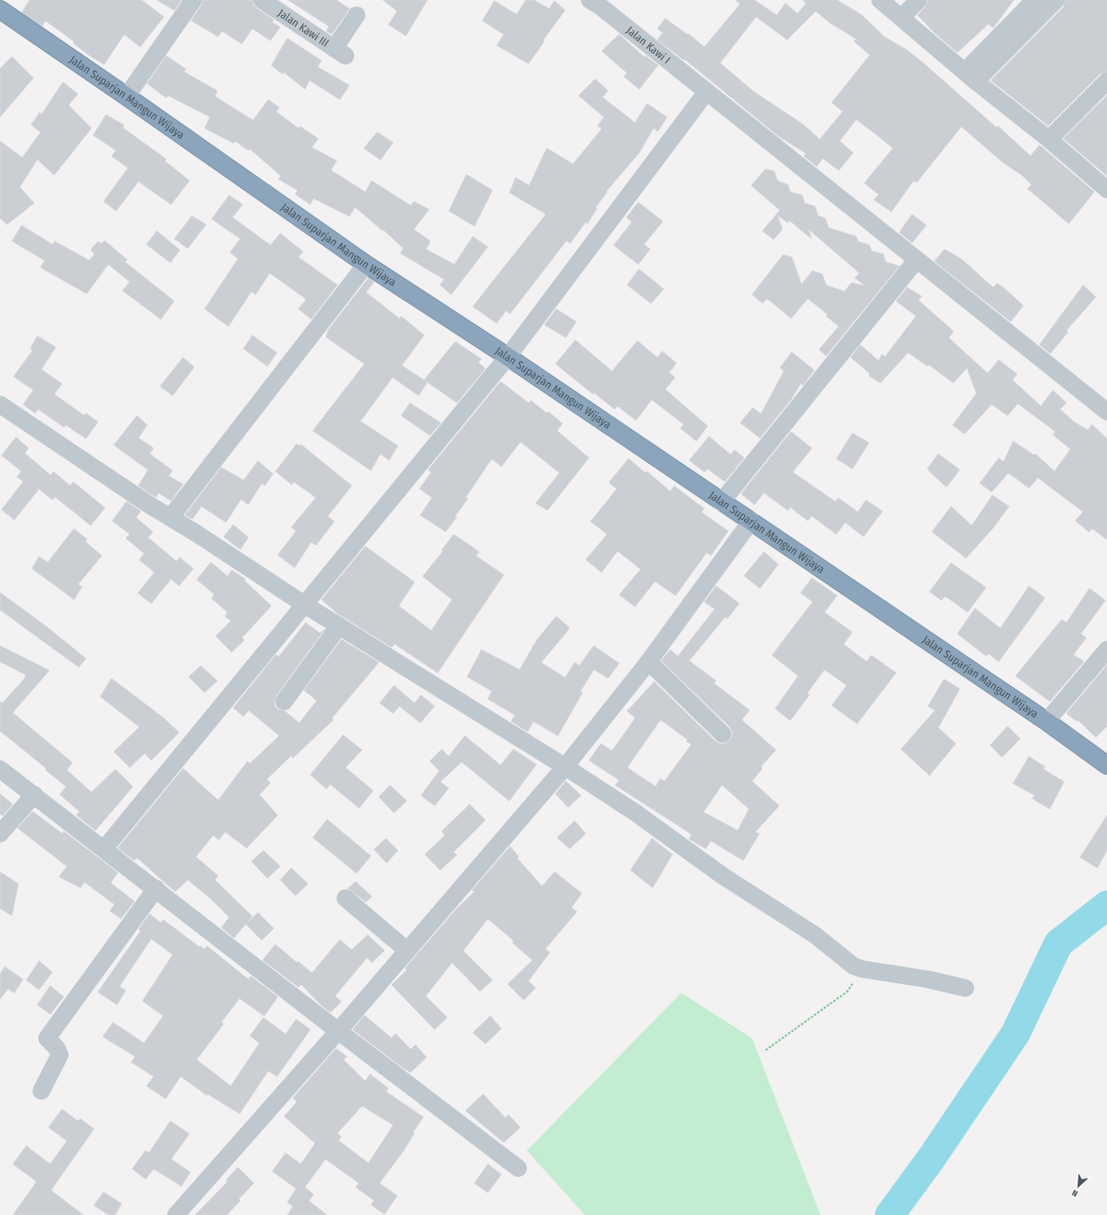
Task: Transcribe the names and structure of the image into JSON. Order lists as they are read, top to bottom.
{
  "streets": {
    "highway": ["Jalan Suparjan Mangun Wijaya"],
    "street": ["Jalan Kawi III", "Jalan Kawi I"]
  },
  "north": "bottom left"
}
